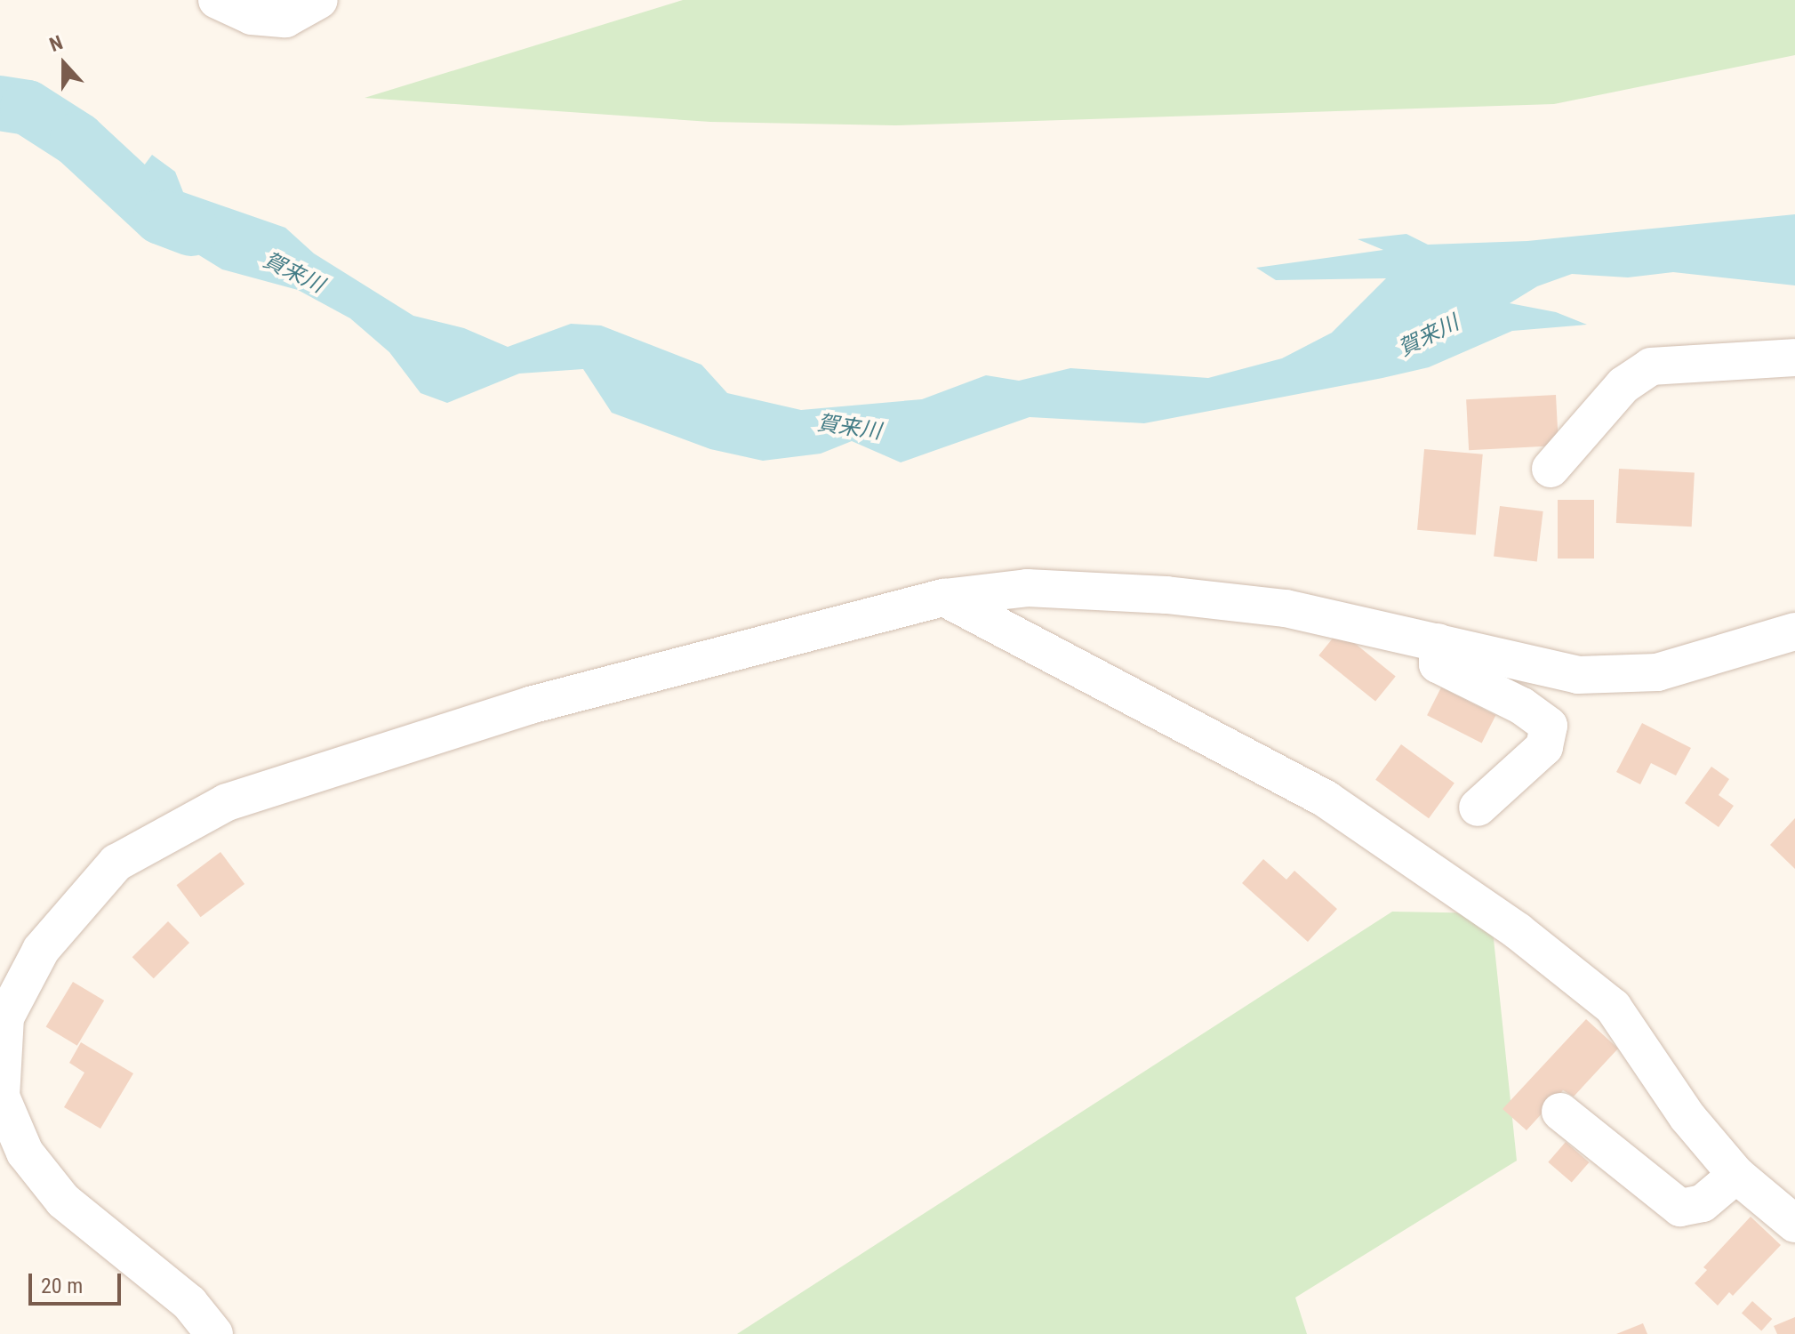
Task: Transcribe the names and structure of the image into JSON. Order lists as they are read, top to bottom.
{
  "water": ["賀来川"],
  "scale_bar": "20 m",
  "north": "top"
}
